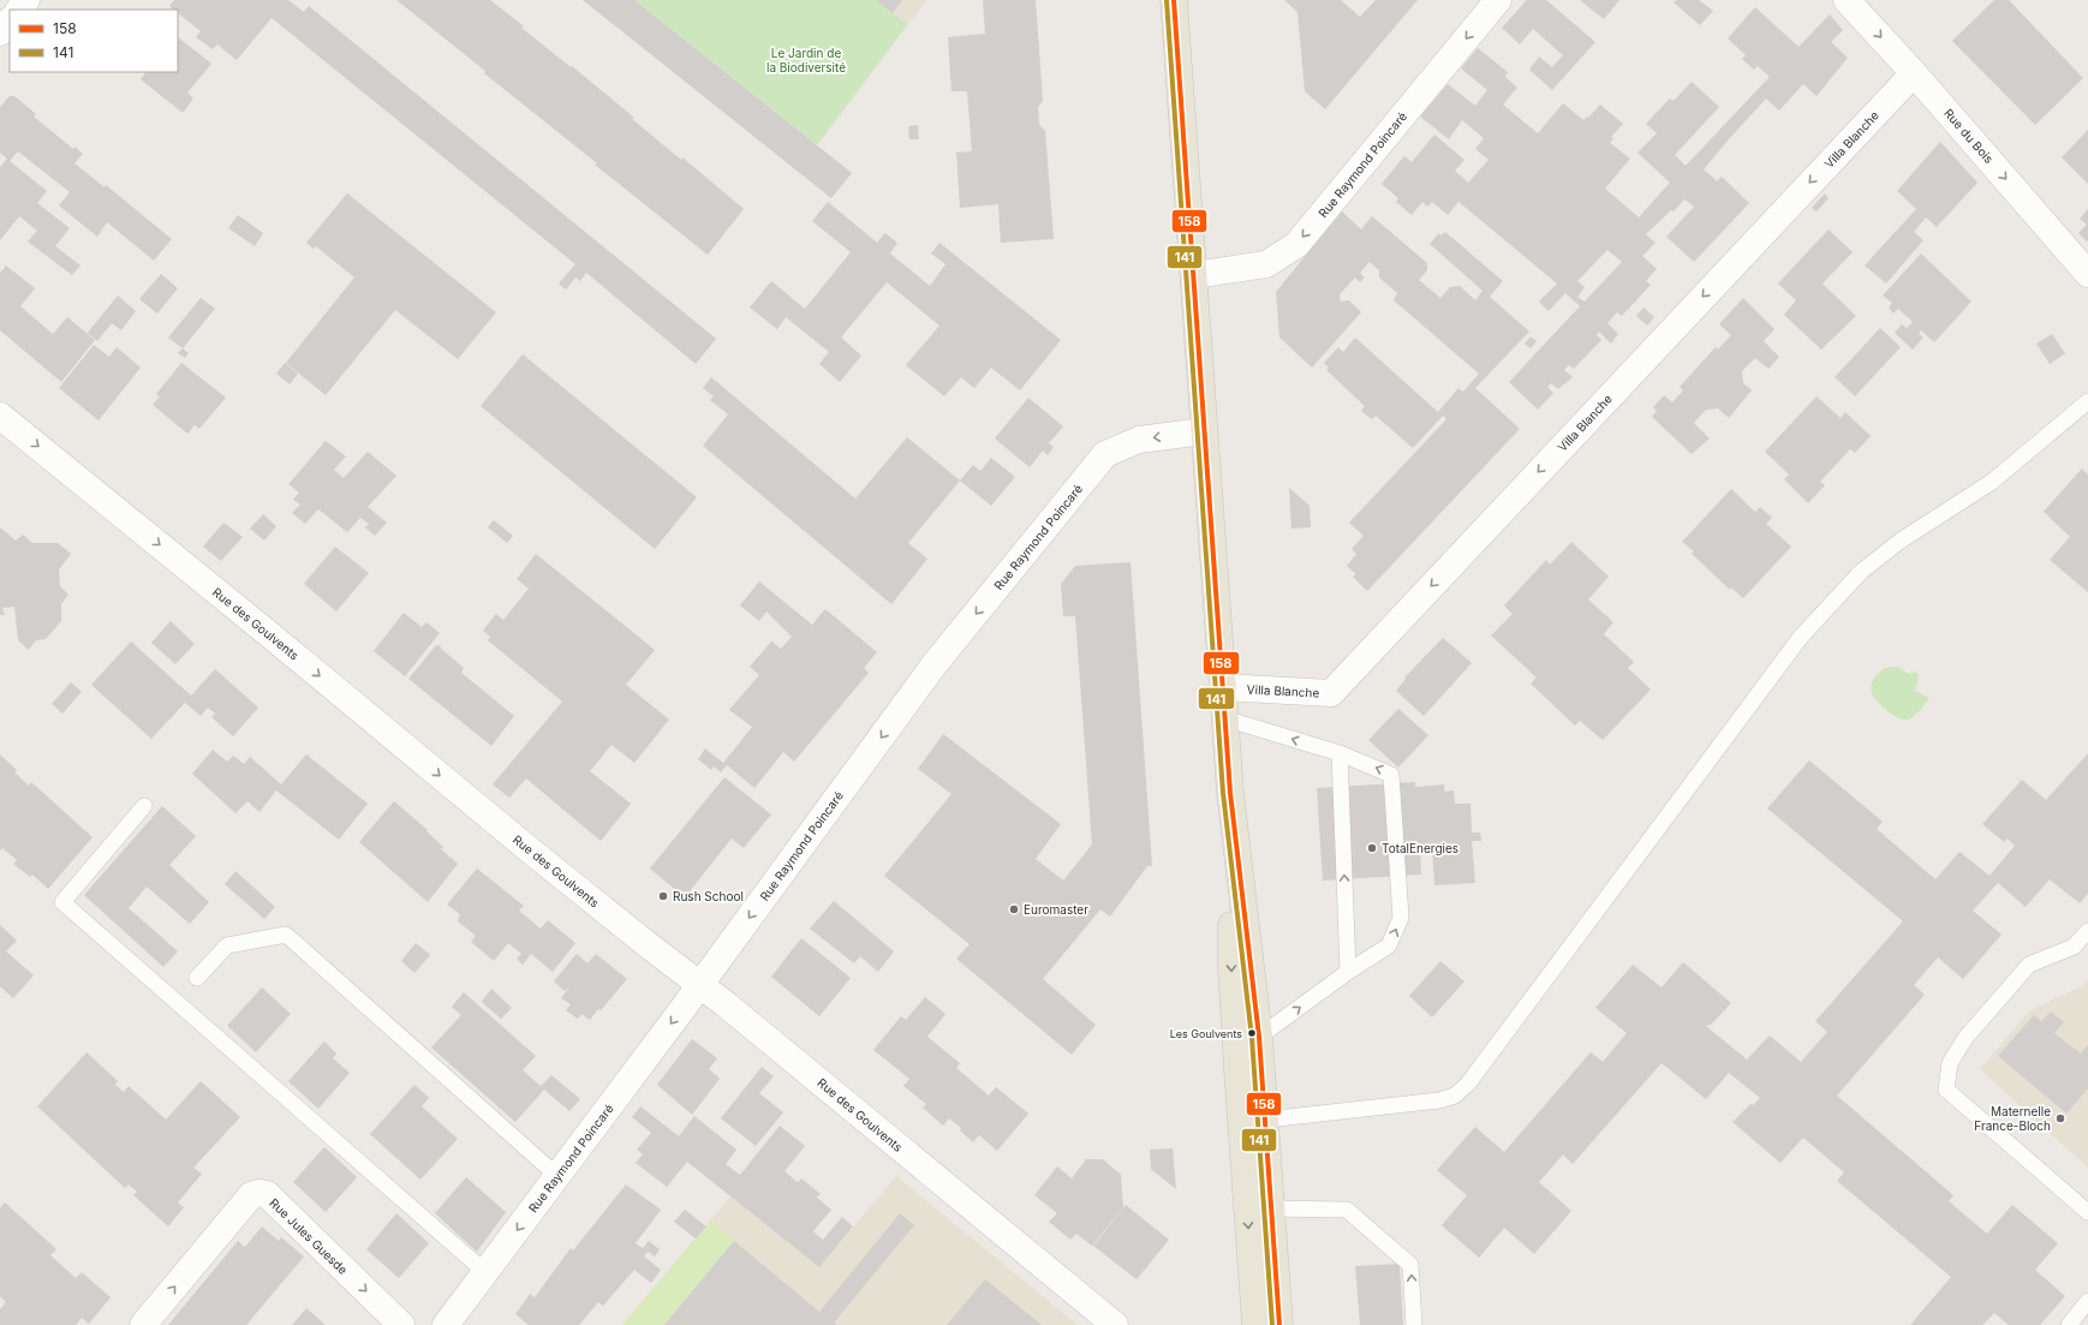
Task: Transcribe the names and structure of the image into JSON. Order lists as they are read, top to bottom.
{
  "streets": {
    "street": [
      "Rue du Bois",
      "Villa Blanche",
      "Rue Raymond Poincaré",
      "Rue des Goulvents",
      "Rue Jules Guesde"
    ]
  },
  "crossings": [
    ["Rue du Bois", "Villa Blanche"],
    ["Rue Raymond Poincaré", "Rue des Goulvents"]
  ],
  "one_way": [
    "Rue du Bois",
    "Villa Blanche",
    "Rue Raymond Poincaré",
    "Rue des Goulvents"
  ],
  "parks": ["Le Jardin de la Biodiversité"],
  "places": [
    "TotalEnergies",
    "Rush School",
    "Euromaster",
    "Les Goulvents",
    "Maternelle France-Bloch"
  ],
  "lines": ["transit line 158", "transit line 141"],
  "legend": ["158", "141"]
}
